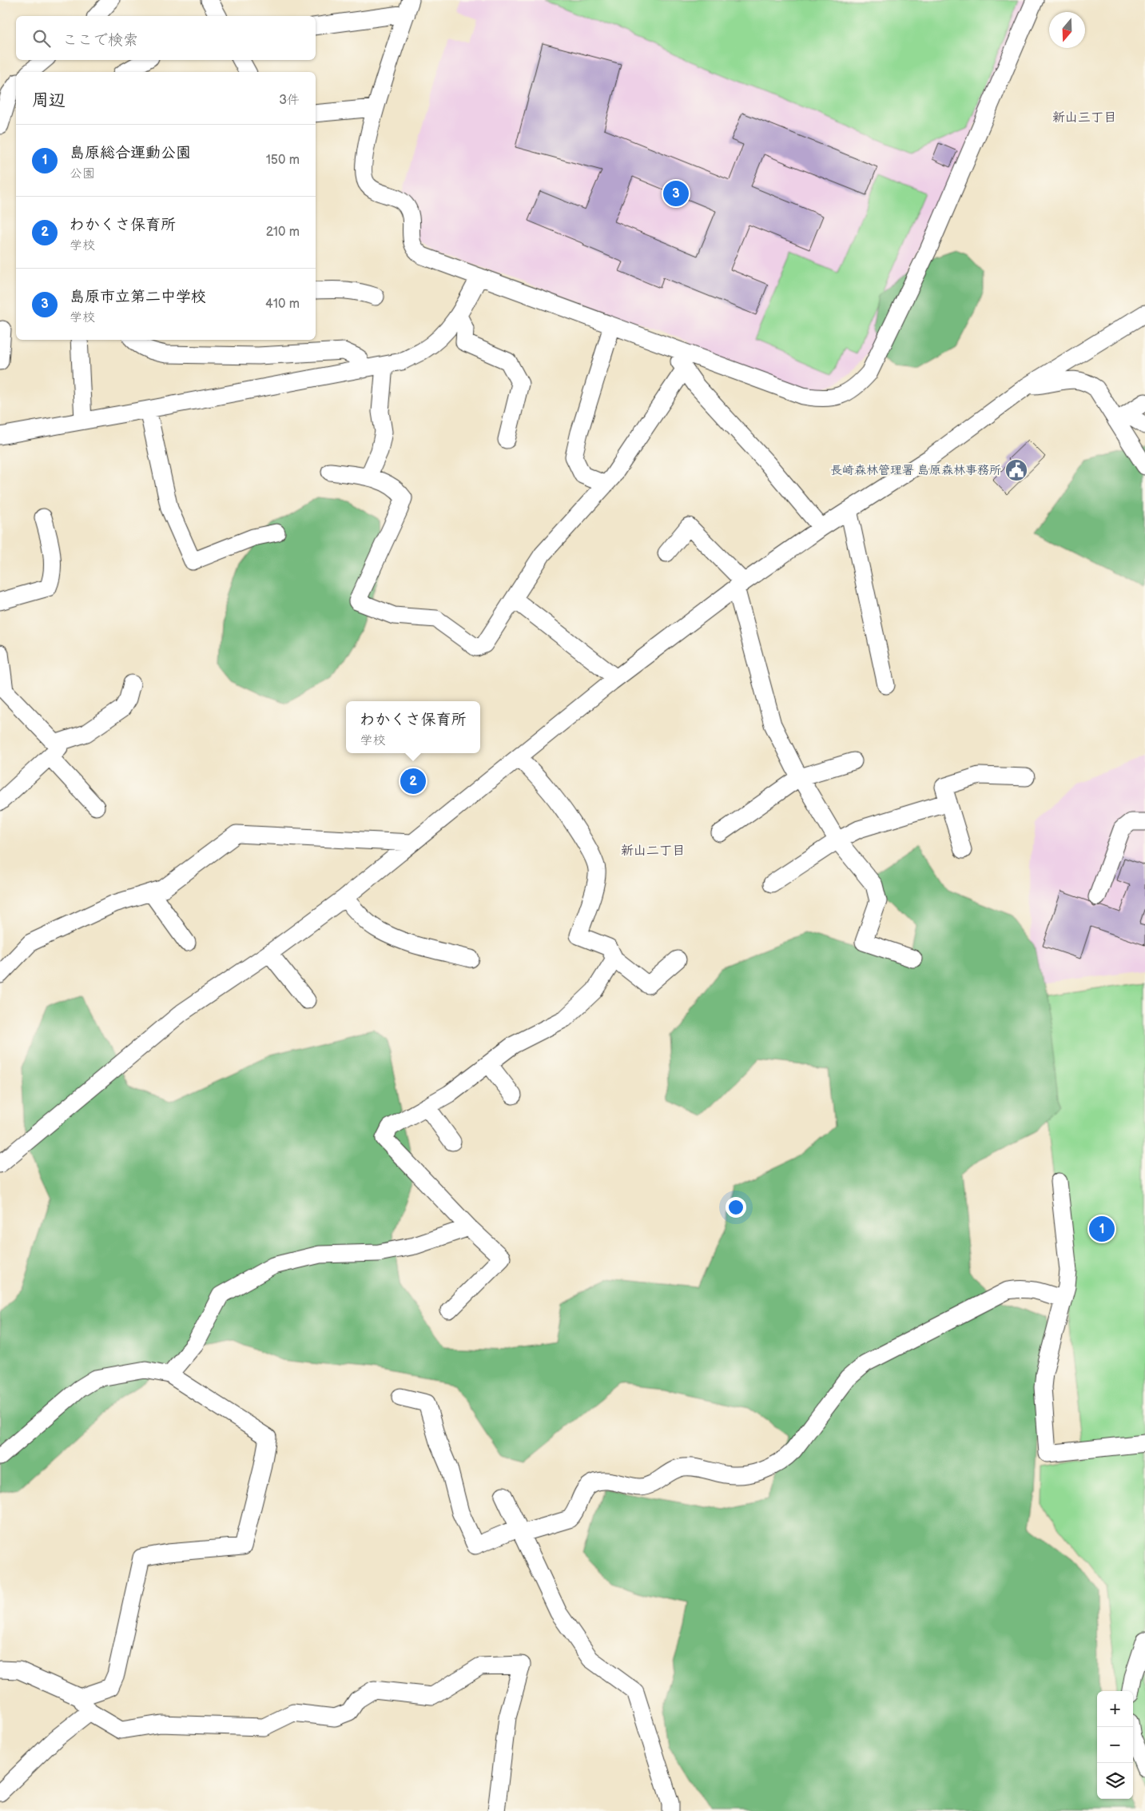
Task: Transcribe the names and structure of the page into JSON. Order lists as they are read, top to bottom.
{
  "districts": ["新山三丁目", "新山二丁目"],
  "places": {
    "public building": ["長崎森林管理署 島原森林事務所"]
  },
  "north": "bottom",
  "page": {
    "search": "ここで検索",
    "heading": ["周辺", "3件"],
    "list": [
      {
        "mark": "1",
        "name": "島原総合運動公園",
        "note": "公園",
        "value": "150 m"
      },
      {
        "mark": "2",
        "name": "わかくさ保育所",
        "note": "学校",
        "value": "210 m"
      },
      {
        "mark": "3",
        "name": "島原市立第二中学校",
        "note": "学校",
        "value": "410 m"
      }
    ],
    "pins": ["3", "2", "1"],
    "popup": ["わかくさ保育所", "学校"],
    "map_buttons": ["+", "−"]
  }
}
